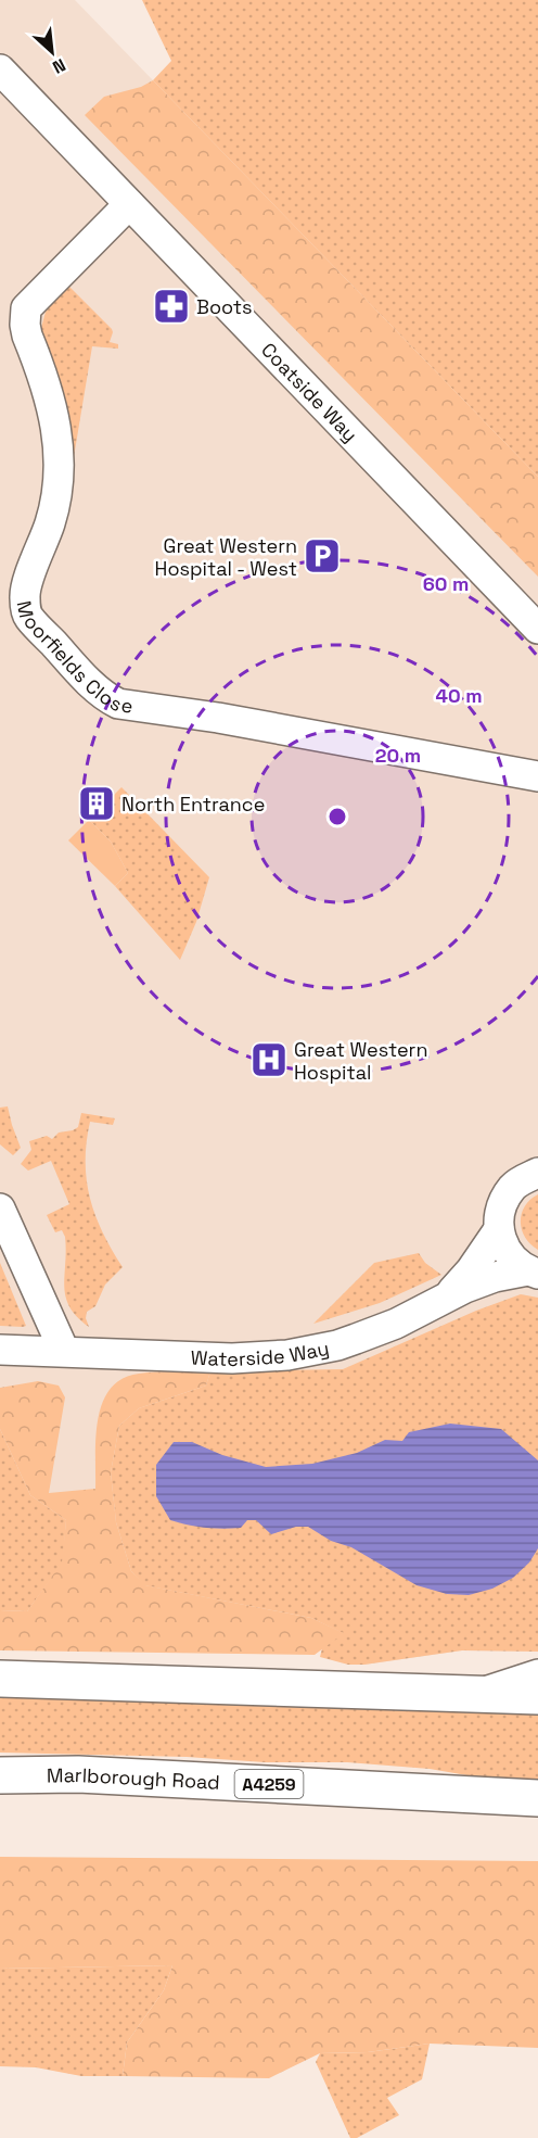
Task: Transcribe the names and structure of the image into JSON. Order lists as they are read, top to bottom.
{
  "streets": {
    "main road": ["Marlborough Road", "A4259"],
    "street": ["Coatside Way", "Moorfields Close", "Waterside Way"]
  },
  "crossings": [
    ["Coatside Way", "Moorfields Close"]
  ],
  "places": {
    "pharmacy": ["Boots"],
    "parking": ["Great Western Hospital - West"],
    "building": ["North Entrance"],
    "hospital": ["Great Western Hospital"]
  },
  "north": "bottom right",
  "rings": ["60 m", "40 m", "20 m"]
}
